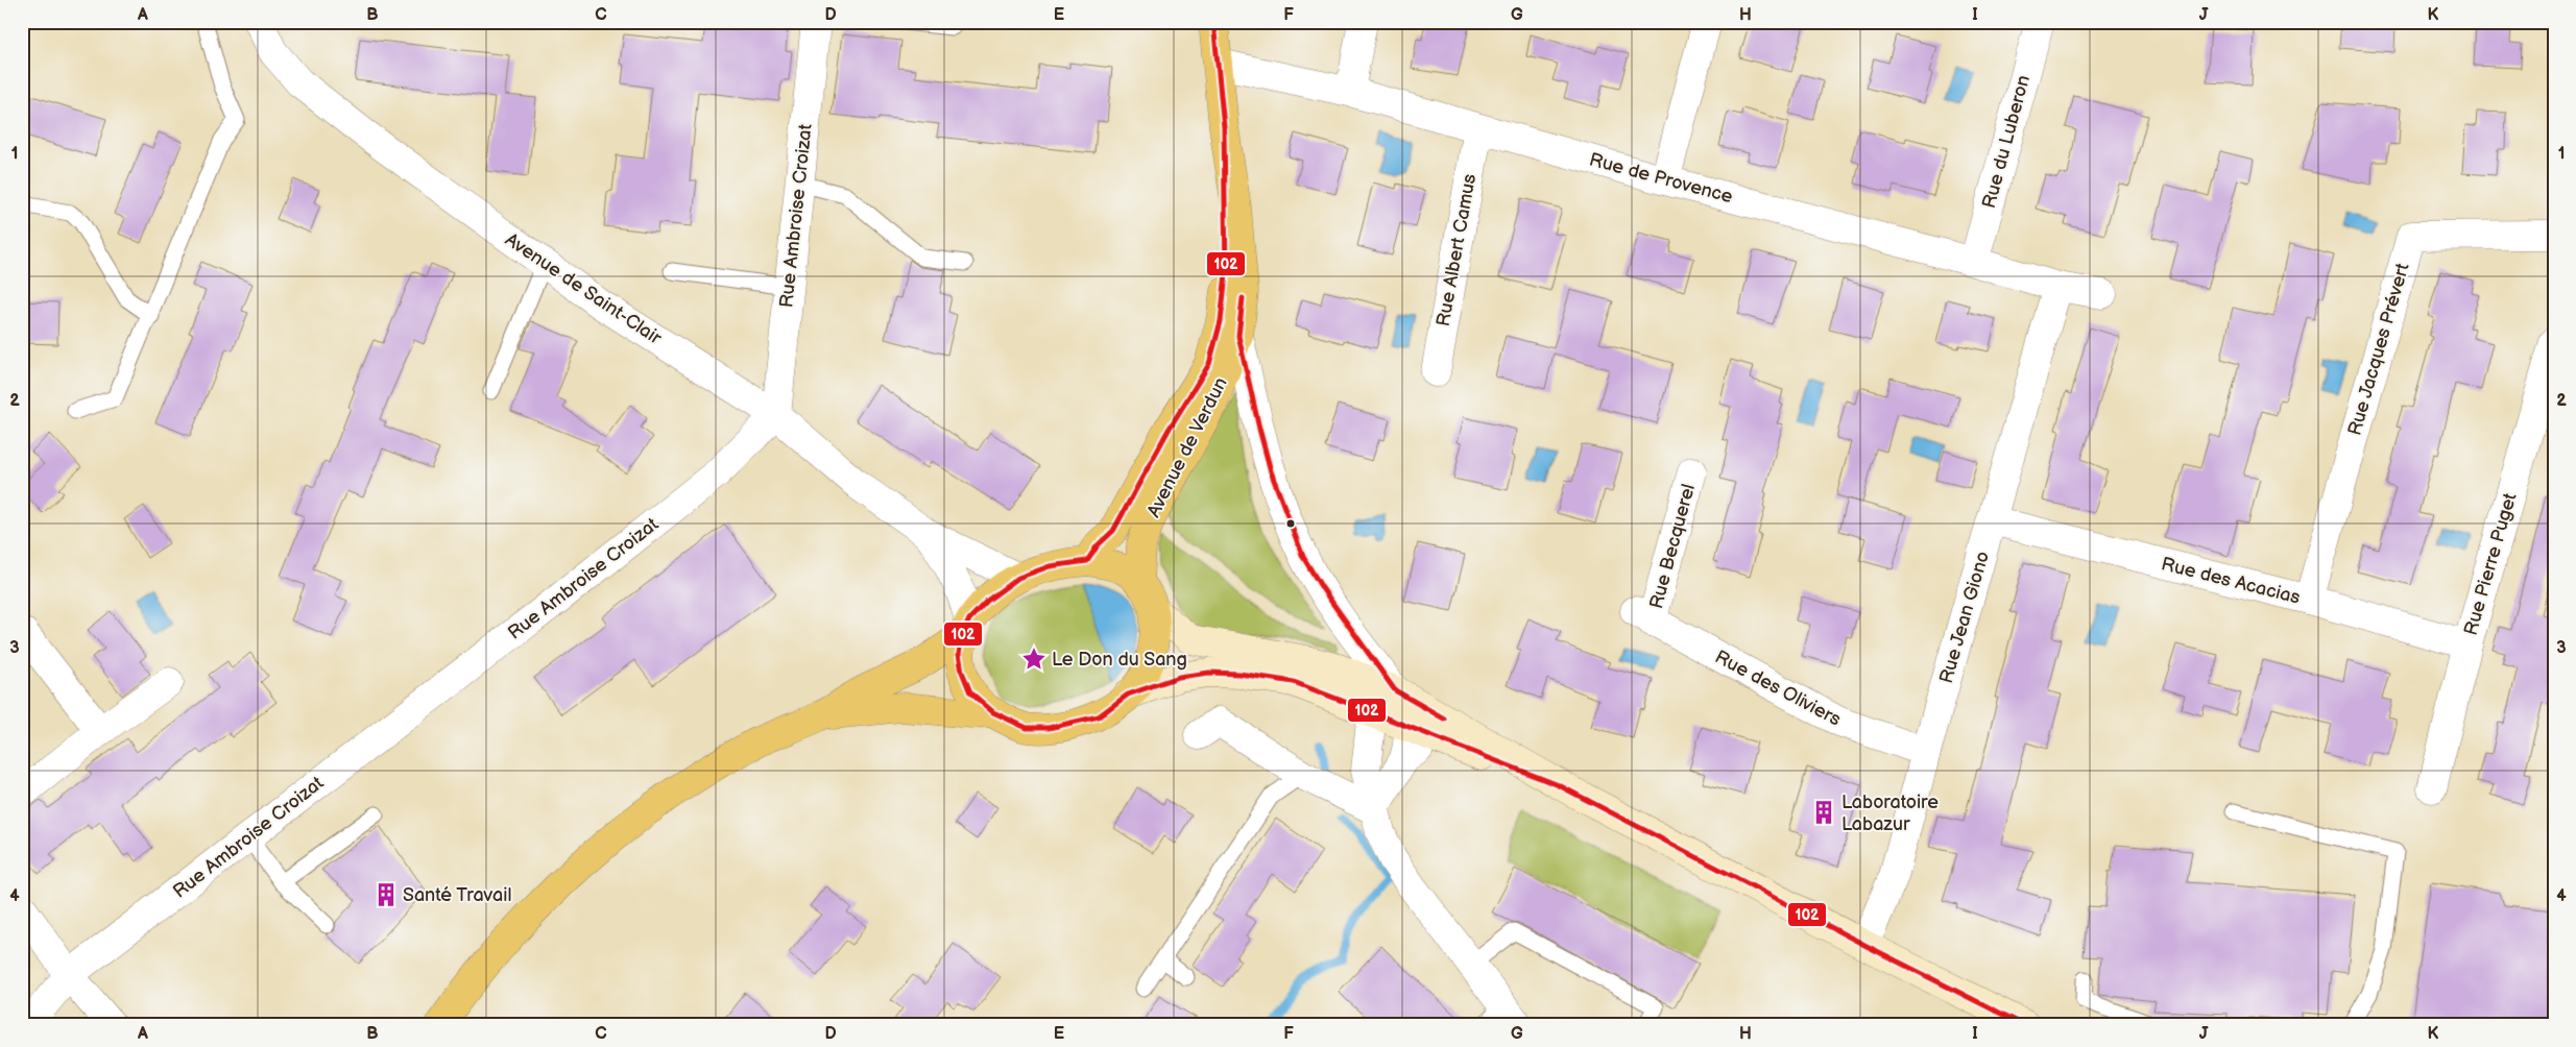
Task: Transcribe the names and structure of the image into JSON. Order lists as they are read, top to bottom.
{
  "streets": {
    "main road": ["Avenue de Verdun"],
    "street": [
      "Rue du Luberon",
      "Rue de Provence",
      "Rue Ambroise Croizat",
      "Rue Albert Camus",
      "Avenue de Saint-Clair",
      "Rue Jacques Prévert",
      "Rue Becquerel",
      "Rue Pierre Puget",
      "Rue des Acacias",
      "Rue Jean Giono",
      "Rue des Oliviers"
    ]
  },
  "crossings": [
    ["Rue du Luberon", "Rue de Provence"],
    ["Rue de Provence", "Rue Albert Camus"],
    ["Rue de Provence", "Avenue de Verdun"],
    ["Rue de Provence", "Rue Jean Giono"],
    ["Rue Ambroise Croizat", "Avenue de Saint-Clair"],
    ["Avenue de Saint-Clair", "Avenue de Verdun"],
    ["Rue Jacques Prévert", "Rue des Acacias"],
    ["Rue Becquerel", "Rue des Oliviers"],
    ["Rue Pierre Puget", "Rue des Acacias"],
    ["Rue des Acacias", "Rue Jean Giono"],
    ["Rue Jean Giono", "Rue des Oliviers"]
  ],
  "places": {
    "place": ["Le Don du Sang"],
    "building": ["Laboratoire Labazur", "Santé Travail"]
  },
  "lines": ["transit line 102"],
  "grid": {
    "columns": [
      "A",
      "B",
      "C",
      "D",
      "E",
      "F",
      "G",
      "H",
      "I",
      "J",
      "K"
    ],
    "rows": [
      "1",
      "2",
      "3",
      "4"
    ]
  }
}
